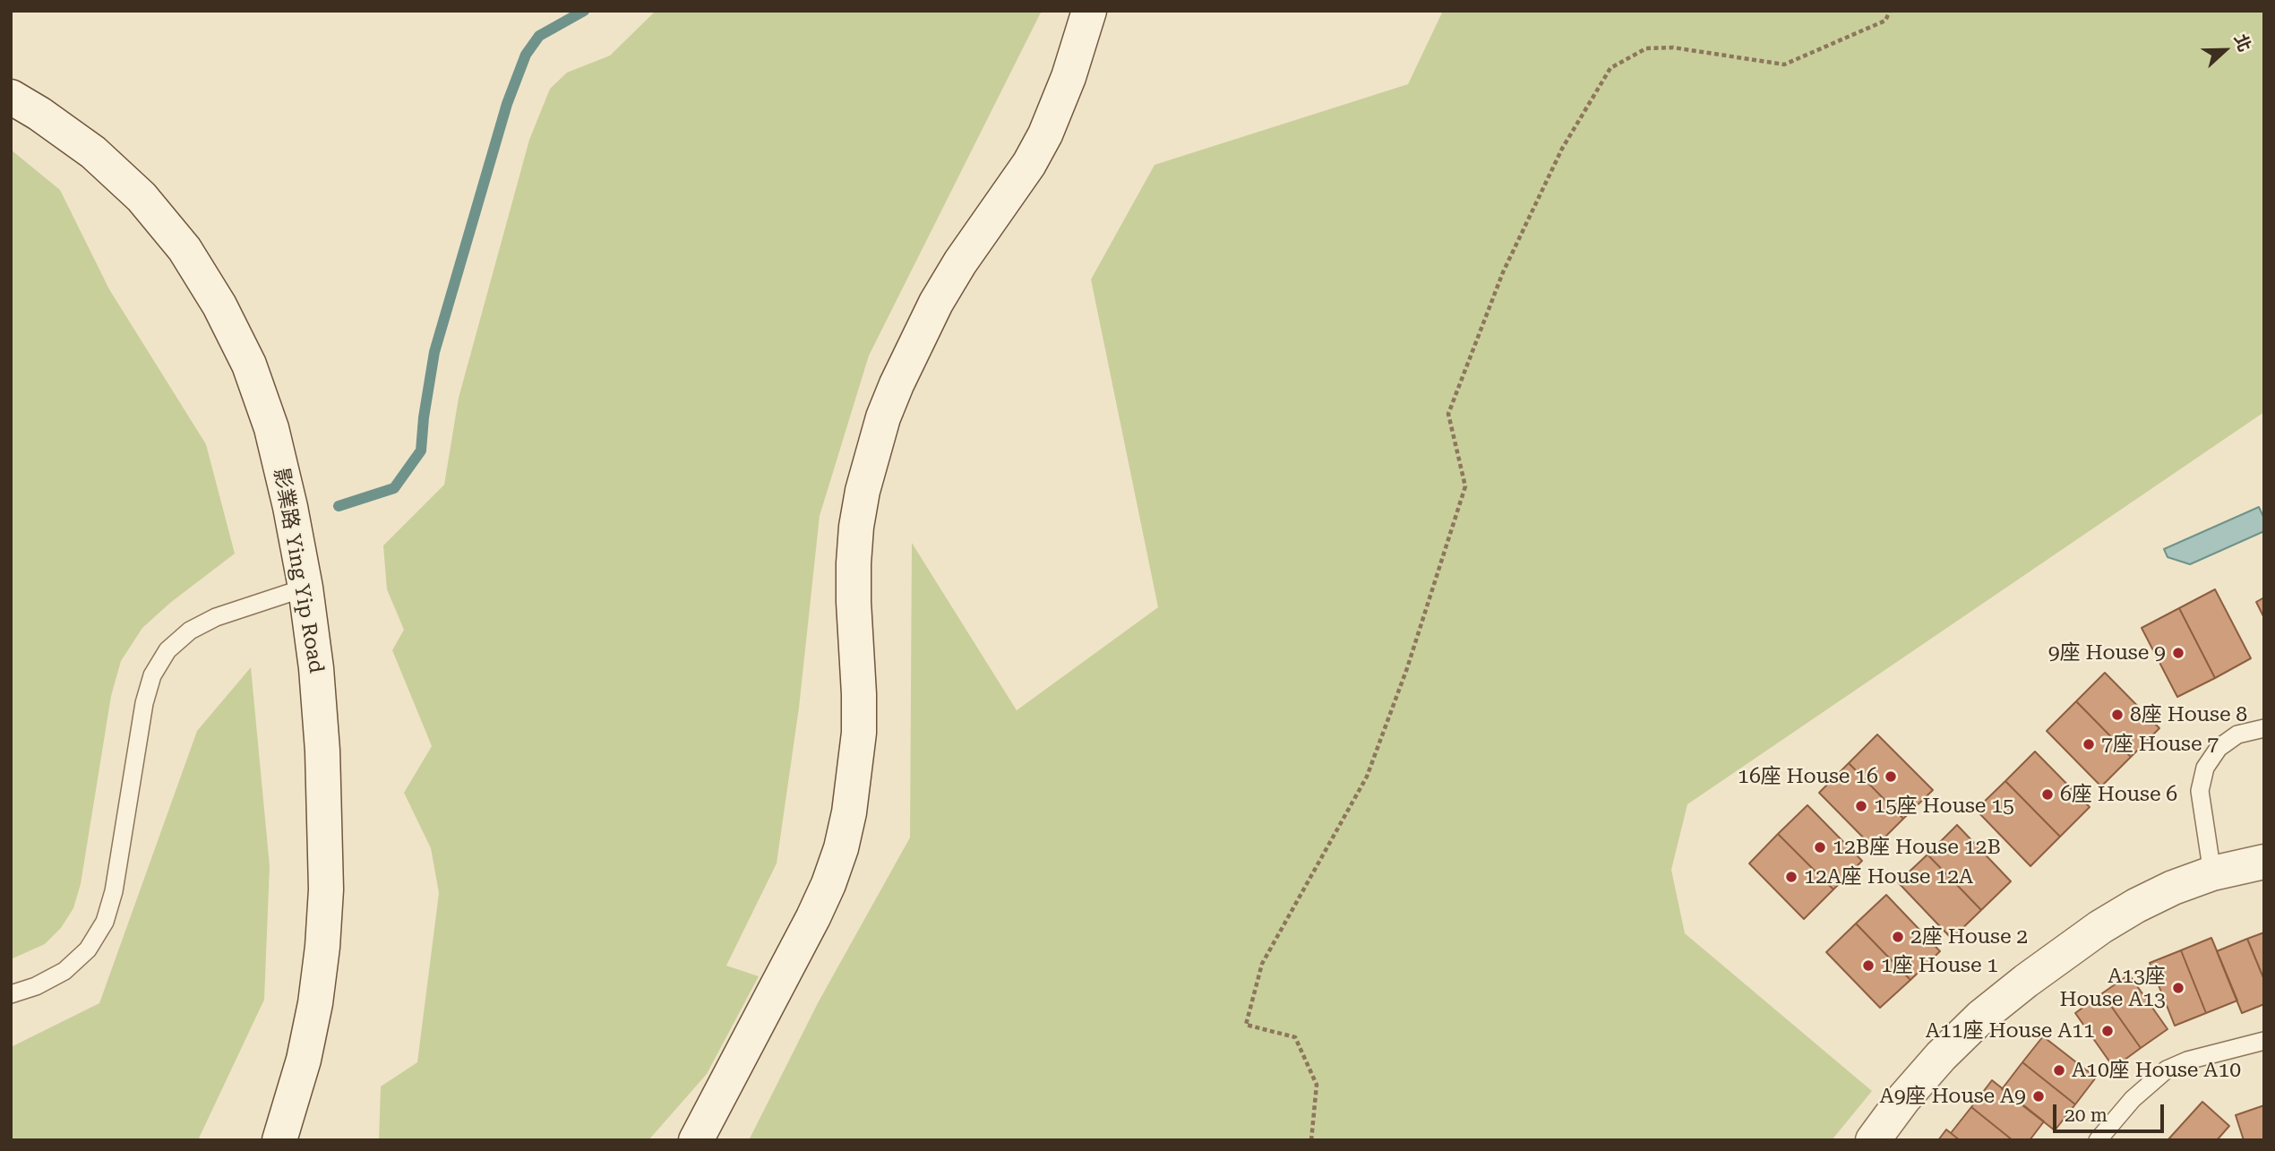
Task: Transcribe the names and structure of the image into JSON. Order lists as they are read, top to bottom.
{
  "streets": {
    "main road": ["影業路 Ying Yip Road"]
  },
  "places": [
    "9座 House 9",
    "8座 House 8",
    "7座 House 7",
    "16座 House 16",
    "6座 House 6",
    "15座 House 15",
    "12B座 House 12B",
    "12A座 House 12A",
    "2座 House 2",
    "1座 House 1",
    "A13座 House A13",
    "A11座 House A11",
    "A10座 House A10",
    "A9座 House A9"
  ],
  "scale_bar": "20 m",
  "north": "right"
}
